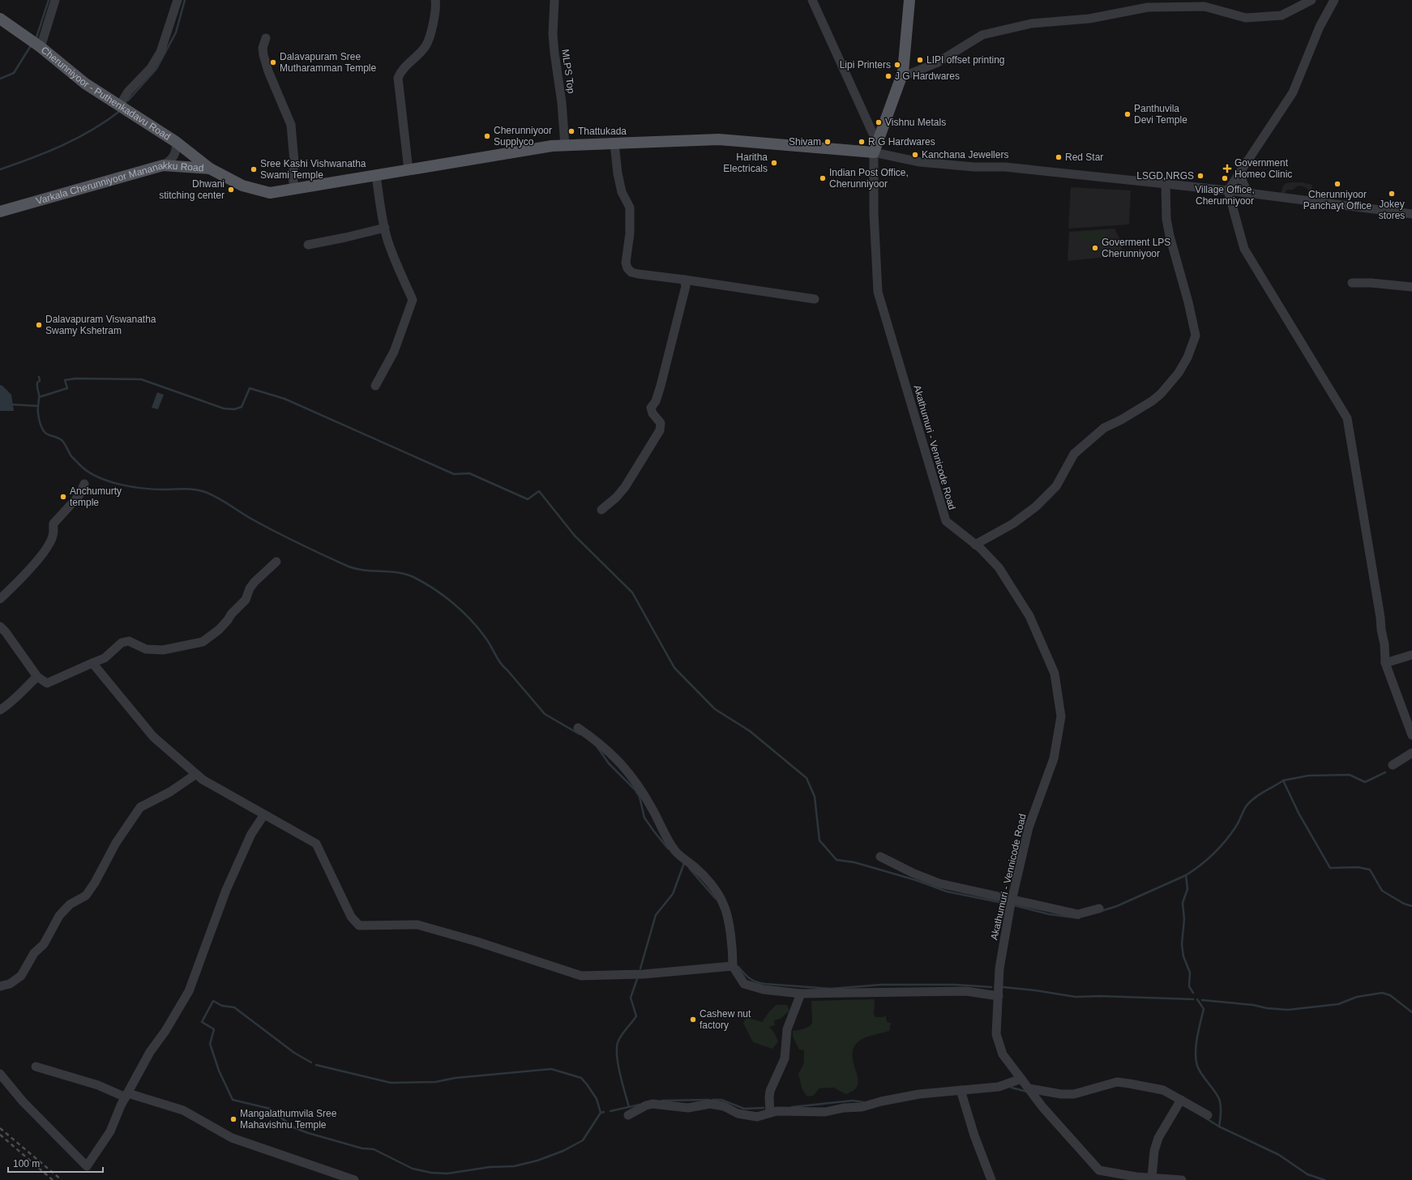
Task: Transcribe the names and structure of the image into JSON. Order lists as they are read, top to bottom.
{
  "streets": {
    "main road": ["Cherunniyoor - Puthenkadavu Road", "Varkala Cherunniyoor Mananakku Road"],
    "street": ["MLPS Top", "Akathumuri - Vennicode Road"]
  },
  "crossings": [
    ["MLPS Top", "Varkala Cherunniyoor Mananakku Road"],
    ["Cherunniyoor - Puthenkadavu Road", "Varkala Cherunniyoor Mananakku Road"],
    ["Varkala Cherunniyoor Mananakku Road", "Akathumuri - Vennicode Road"]
  ],
  "places": {
    "other": [
      "LIPI offset printing",
      "Dalavapuram Sree Mutharamman Temple",
      "Lipi Printers",
      "J G Hardwares",
      "Panthuvila Devi Temple",
      "Vishnu Metals",
      "Thattukada",
      "Cherunniyoor Supplyco",
      "Shivam",
      "R G Hardwares",
      "Kanchana Jewellers",
      "Red Star",
      "Haritha Electricals",
      "Sree Kashi Vishwanatha Swami Temple",
      "LSGD,NRGS",
      "Indian Post Office, Cherunniyoor",
      "Village Office, Cherunniyoor",
      "Cherunniyoor Panchayt Office",
      "Dhwani stitching center",
      "Jokey stores",
      "Goverment LPS Cherunniyoor",
      "Dalavapuram Viswanatha Swamy Kshetram",
      "Anchumurty temple",
      "Cashew nut factory",
      "Mangalathumvila Sree Mahavishnu Temple"
    ],
    "health": ["Government Homeo Clinic"]
  },
  "scale_bar": "100 m"
}
